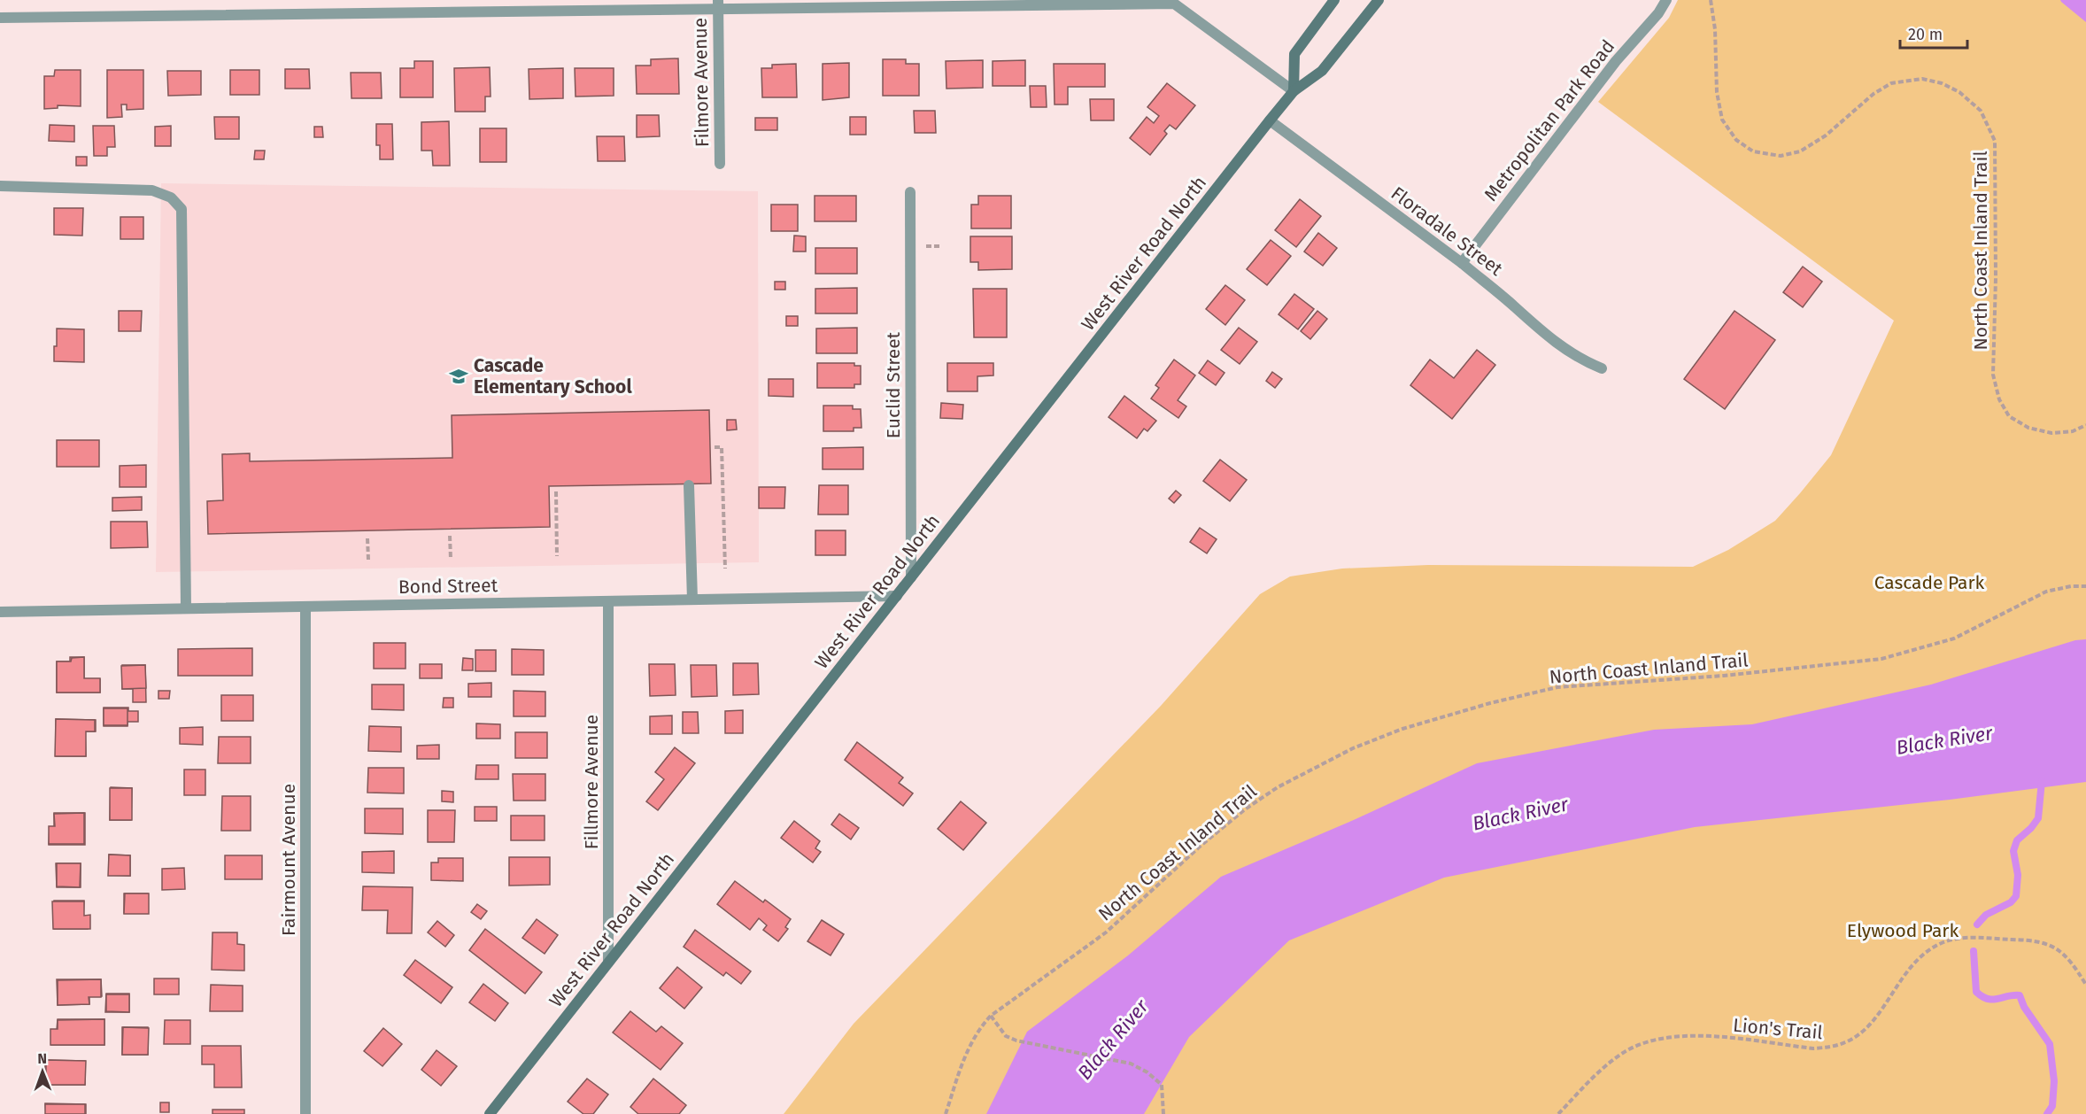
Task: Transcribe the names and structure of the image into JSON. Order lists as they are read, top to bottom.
{
  "streets": {
    "street": [
      "Filmore Avenue",
      "Metropolitan Park Road",
      "Floradale Street",
      "West River Road North",
      "Euclid Street",
      "Bond Street",
      "Fillmore Avenue",
      "Fairmount Avenue"
    ],
    "path": ["North Coast Inland Trail", "Lion's Trail"]
  },
  "crossings": [
    ["Metropolitan Park Road", "Floradale Street"],
    ["Floradale Street", "West River Road North"],
    ["West River Road North", "Euclid Street"],
    ["West River Road North", "Bond Street"],
    ["West River Road North", "Fillmore Avenue"],
    ["Bond Street", "Fillmore Avenue"],
    ["Bond Street", "Fairmount Avenue"]
  ],
  "water": ["Black River"],
  "parks": ["Cascade Park", "Elywood Park"],
  "places": {
    "school or university": ["Cascade Elementary School"]
  },
  "scale_bar": "20 m",
  "north": "top"
}
